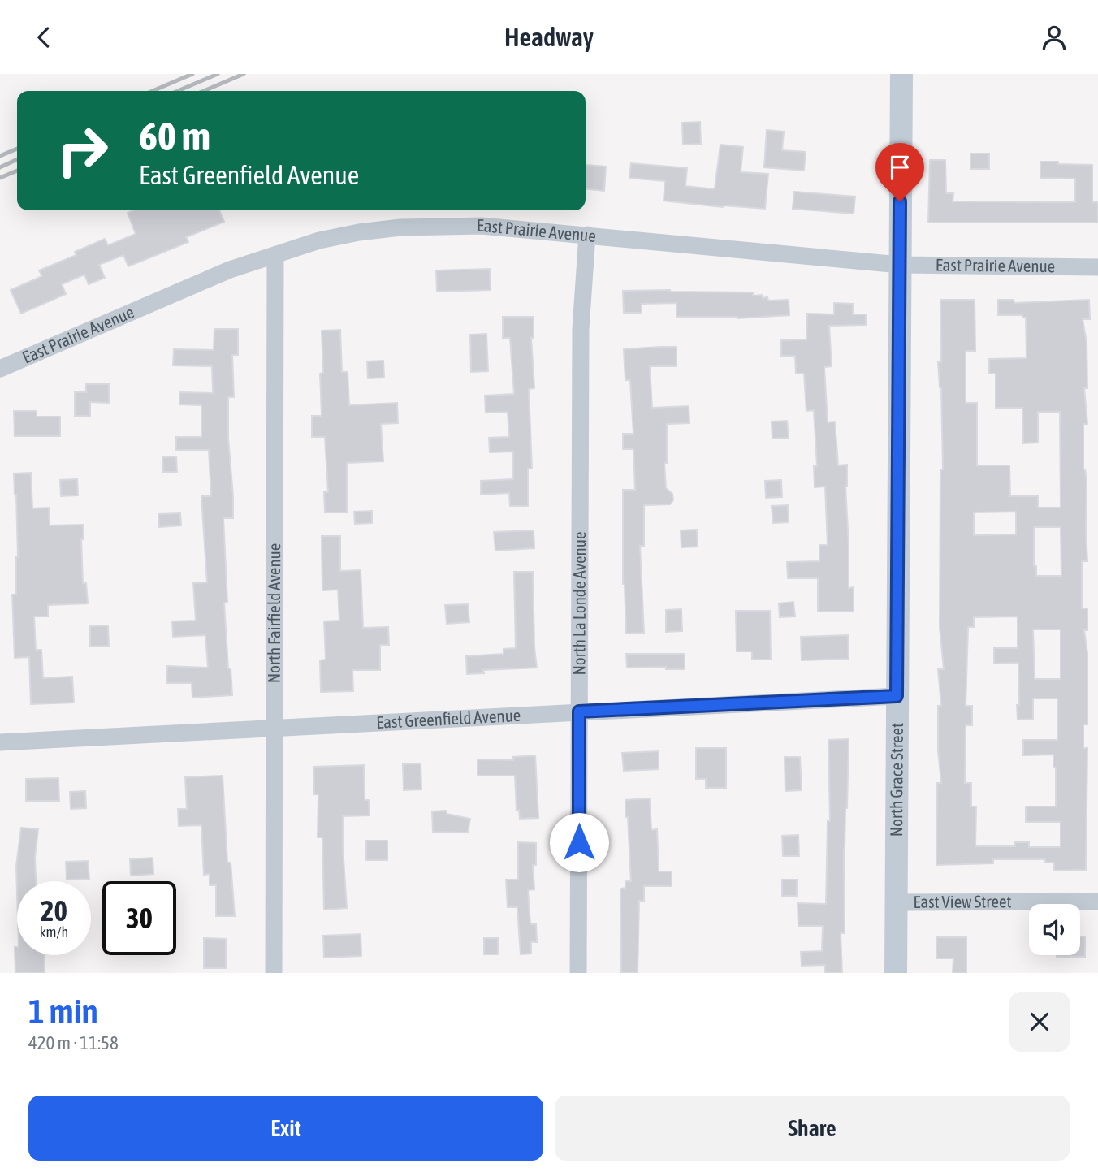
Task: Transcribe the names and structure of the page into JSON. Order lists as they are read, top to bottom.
{
  "streets": {
    "street": [
      "East Prairie Avenue",
      "North La Londe Avenue",
      "North Fairfield Avenue",
      "East Greenfield Avenue",
      "North Grace Street",
      "East View Street"
    ]
  },
  "crossings": [
    ["East Prairie Avenue", "North La Londe Avenue"],
    ["East Prairie Avenue", "North Fairfield Avenue"],
    ["East Prairie Avenue", "North Grace Street"],
    ["North La Londe Avenue", "East Greenfield Avenue"],
    ["North Fairfield Avenue", "East Greenfield Avenue"],
    ["East Greenfield Avenue", "North Grace Street"],
    ["North Grace Street", "East View Street"]
  ],
  "page": {
    "header": "Headway",
    "turn": ["60 m", "East Greenfield Avenue"],
    "speed": "20 km/h",
    "limit": "30",
    "heading": ["1 min", "420 m · 11:58"],
    "buttons": ["Exit", "Share"]
  }
}
